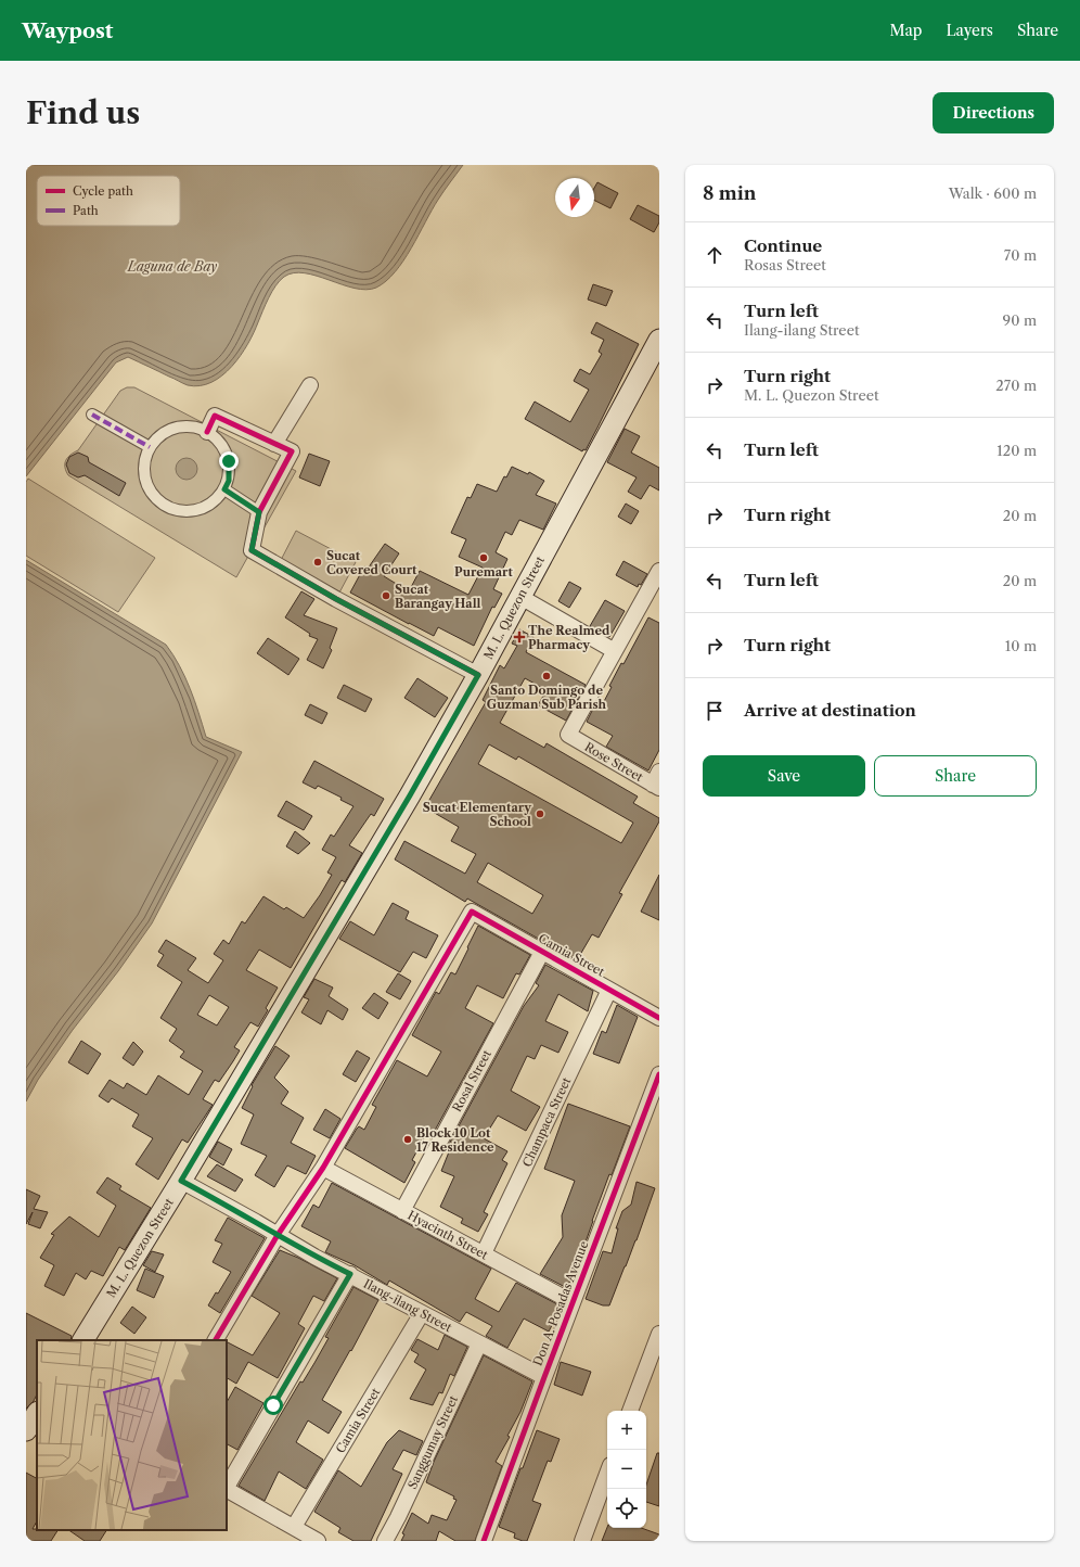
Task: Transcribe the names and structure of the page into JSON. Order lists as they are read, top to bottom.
{
  "streets": {
    "main road": ["M. L. Quezon Street"],
    "street": [
      "Rose Street",
      "Camia Street",
      "Rosal Street",
      "Champaca Street",
      "Hyacinth Street",
      "Don A. Posadas Avenue",
      "Ilang-ilang Street",
      "Sanggumay Street"
    ]
  },
  "crossings": [
    ["M. L. Quezon Street", "Ilang-ilang Street"],
    ["Camia Street", "Rosal Street"],
    ["Camia Street", "Champaca Street"],
    ["Camia Street", "Hyacinth Street"],
    ["Camia Street", "Ilang-ilang Street"],
    ["Rosal Street", "Hyacinth Street"],
    ["Champaca Street", "Hyacinth Street"],
    ["Hyacinth Street", "Don A. Posadas Avenue"],
    ["Don A. Posadas Avenue", "Ilang-ilang Street"],
    ["Ilang-ilang Street", "Sanggumay Street"]
  ],
  "water": ["Laguna de Bay"],
  "places": {
    "other": [
      "Puremart",
      "Sucat Covered Court",
      "Sucat Barangay Hall",
      "Santo Domingo de Guzman Sub Parish",
      "Sucat Elementary School",
      "Block 10 Lot 17 Residence"
    ],
    "health": ["The Realmed Pharmacy"]
  },
  "legend": ["Cycle path", "Path"],
  "north": "bottom",
  "page": {
    "header": "Waypost",
    "nav": ["Map", "Layers", "Share"],
    "buttons": [
      "Directions",
      ["Save", "Share"]
    ],
    "title": "Find us",
    "heading": ["8 min", "Walk · 600 m"],
    "list": [
      ["Continue", "Rosas Street", "70 m"],
      ["Turn left", "Ilang-ilang Street", "90 m"],
      ["Turn right", "M. L. Quezon Street", "270 m"],
      ["Turn left", "120 m"],
      ["Turn right", "20 m"],
      ["Turn left", "20 m"],
      ["Turn right", "10 m"],
      "Arrive at destination"
    ],
    "map_buttons": ["+", "−"]
  }
}
